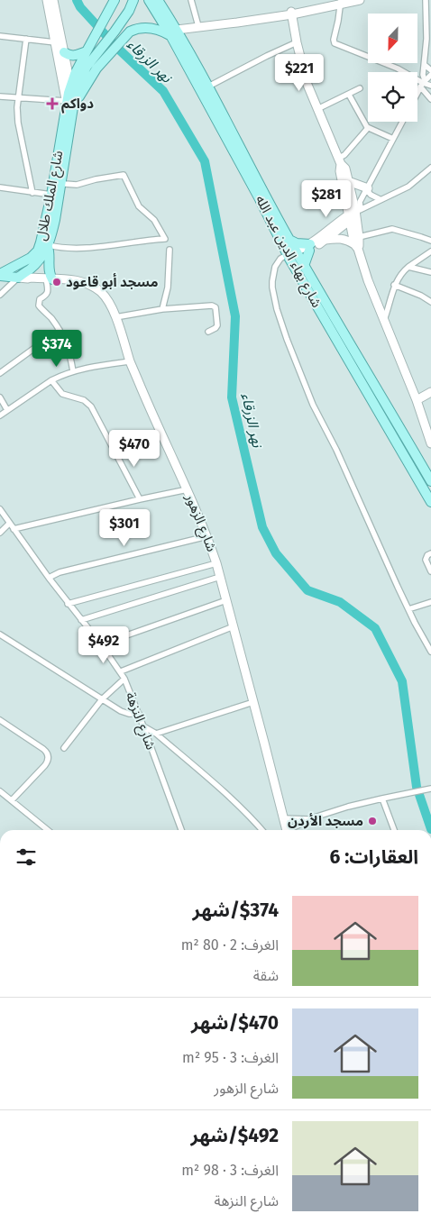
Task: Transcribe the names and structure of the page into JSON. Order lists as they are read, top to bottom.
{
  "streets": {
    "main road": ["شارع الملك طلال", "شارع بهاء الدين عبد الله"],
    "street": ["شارع الزهور", "شارع النزهة"]
  },
  "crossings": [
    ["شارع الملك طلال", "شارع الزهور"]
  ],
  "water": ["نهر الزرقاء"],
  "places": {
    "health": ["دواكم"],
    "other": ["مسجد أبو قاعود", "مسجد الأردن"]
  },
  "north": "bottom",
  "page": {
    "price": [
      "$221",
      "$281",
      "$374",
      "$470",
      "$301",
      "$492"
    ],
    "heading": "العقارات: 6",
    "list": [
      {
        "name": "$374/شهر",
        "note": "الغرف: 2 · 80 m² · شقة"
      },
      {
        "name": "$470/شهر",
        "note": "الغرف: 3 · 95 m² · شارع الزهور"
      },
      {
        "name": "$492/شهر",
        "note": "الغرف: 3 · 98 m² · شارع النزهة"
      }
    ]
  }
}
